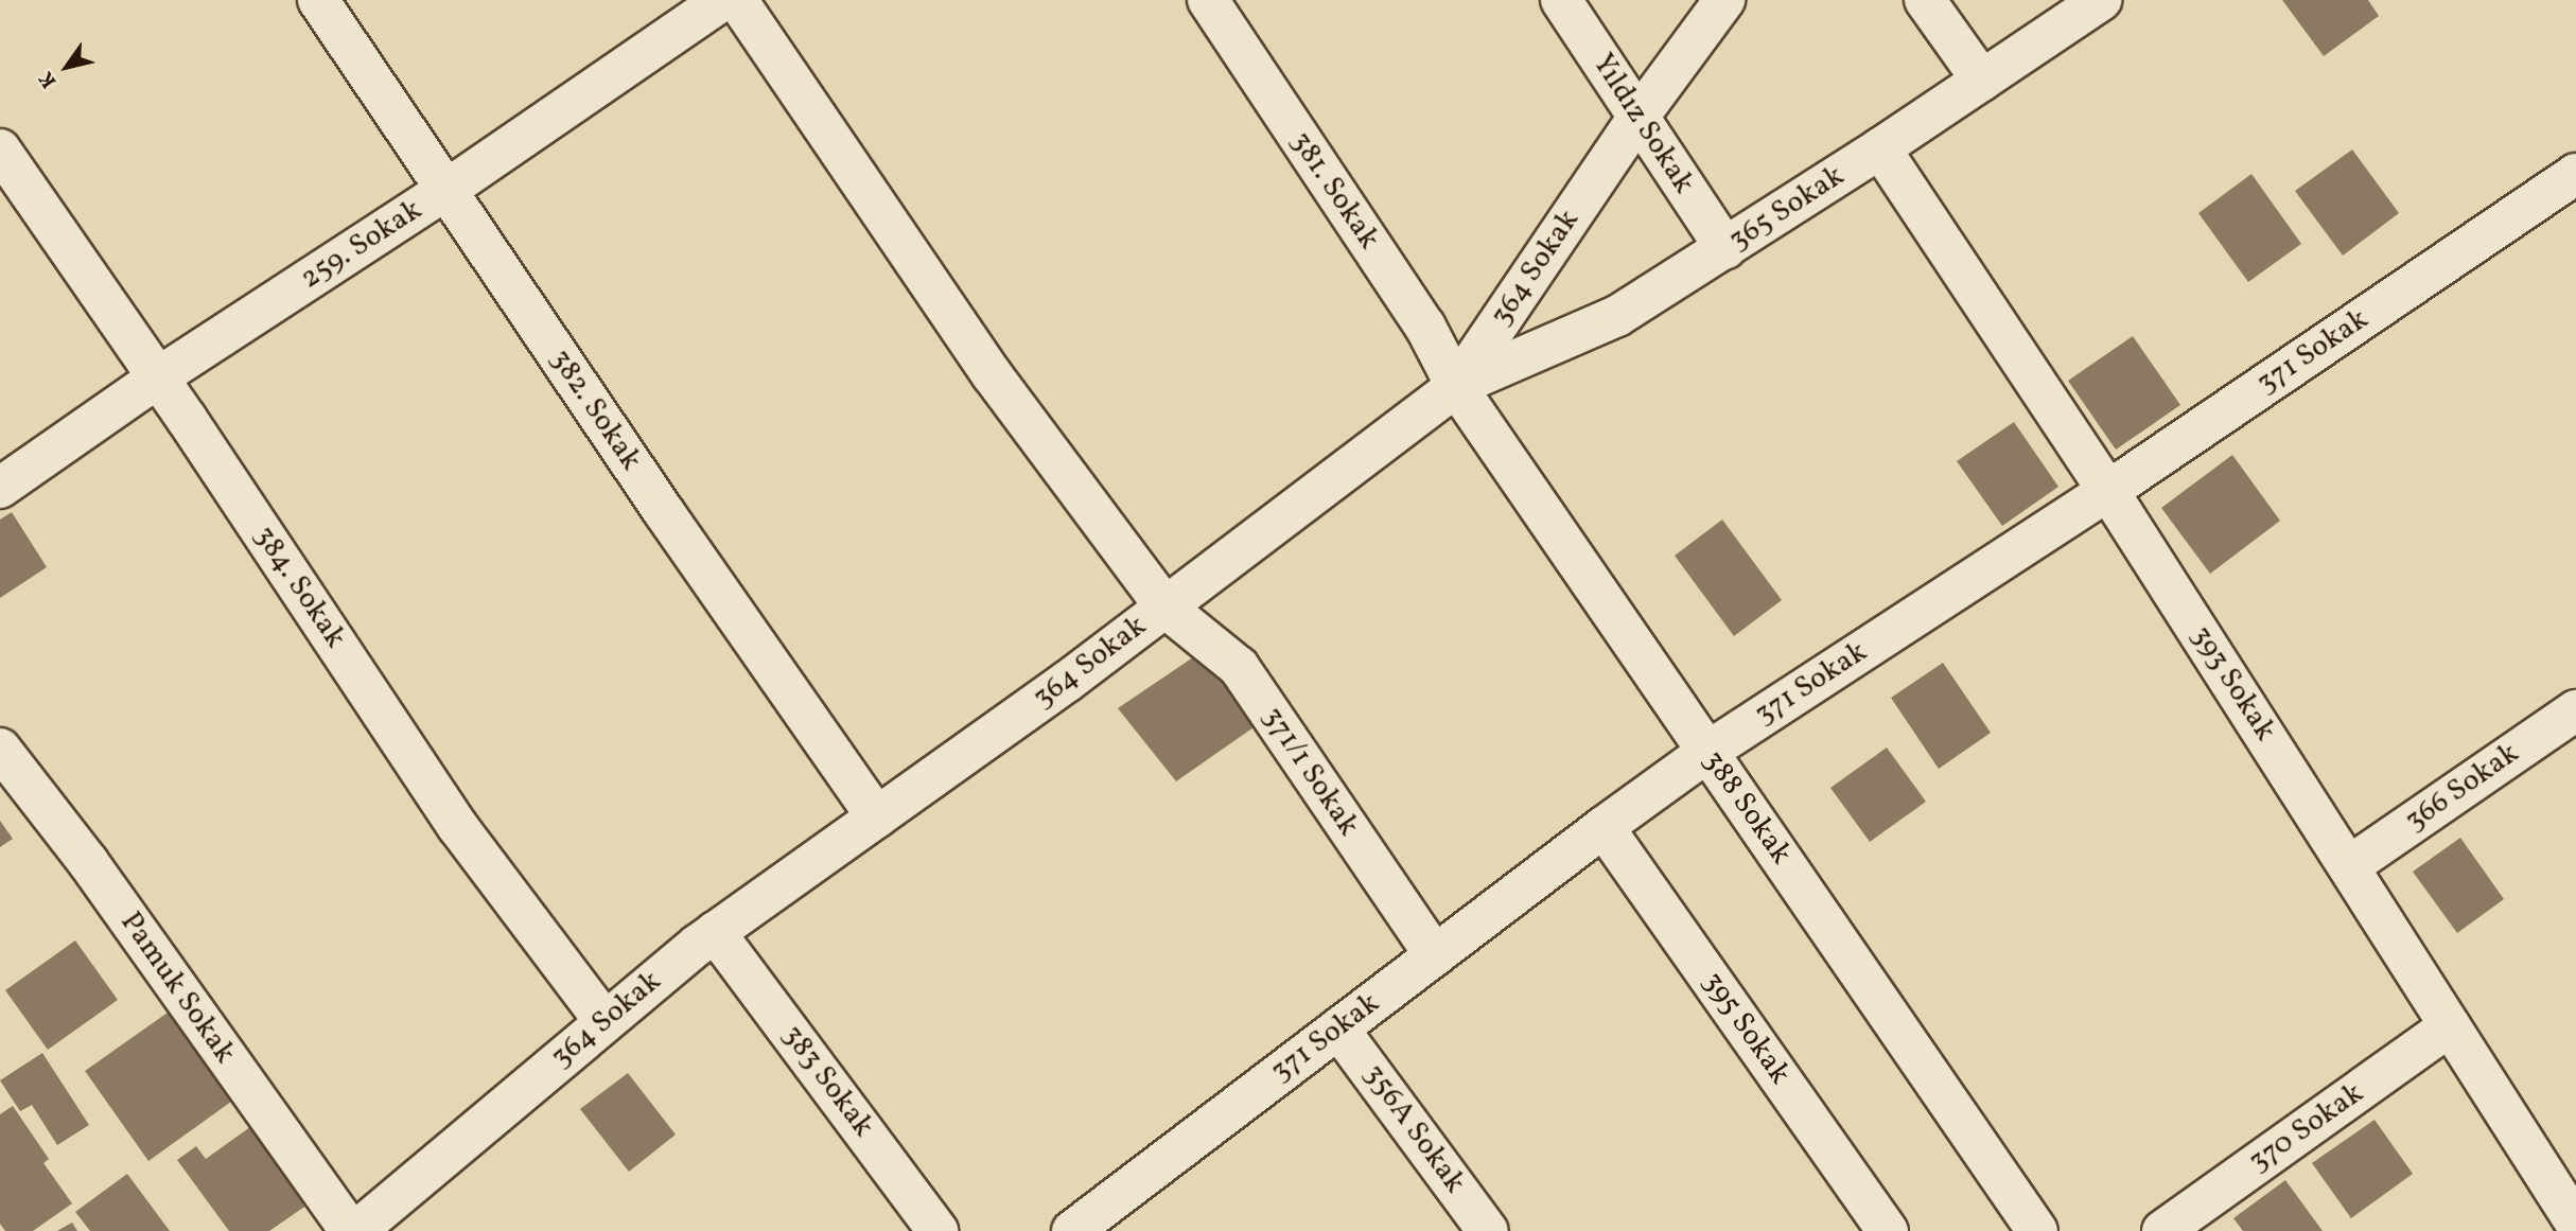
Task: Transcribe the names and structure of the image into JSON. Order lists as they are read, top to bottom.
{
  "streets": {
    "street": [
      "Yıldız Sokak",
      "381. Sokak",
      "365 Sokak",
      "259. Sokak",
      "364 Sokak",
      "371 Sokak",
      "382. Sokak",
      "384. Sokak",
      "393 Sokak",
      "371/1 Sokak",
      "366 Sokak",
      "388 Sokak",
      "Pamuk Sokak",
      "395 Sokak",
      "383 Sokak",
      "370 Sokak",
      "356A Sokak"
    ]
  },
  "crossings": [
    ["Yıldız Sokak", "365 Sokak"],
    ["Yıldız Sokak", "364 Sokak"],
    ["381. Sokak", "365 Sokak"],
    ["381. Sokak", "364 Sokak"],
    ["381. Sokak", "388 Sokak"],
    ["365 Sokak", "364 Sokak"],
    ["365 Sokak", "393 Sokak"],
    ["365 Sokak", "388 Sokak"],
    ["259. Sokak", "382. Sokak"],
    ["259. Sokak", "384. Sokak"],
    ["364 Sokak", "382. Sokak"],
    ["364 Sokak", "384. Sokak"],
    ["364 Sokak", "371/1 Sokak"],
    ["364 Sokak", "388 Sokak"],
    ["364 Sokak", "383 Sokak"],
    ["371 Sokak", "393 Sokak"],
    ["371 Sokak", "371/1 Sokak"],
    ["371 Sokak", "388 Sokak"],
    ["371 Sokak", "395 Sokak"],
    ["371 Sokak", "356A Sokak"],
    ["393 Sokak", "366 Sokak"],
    ["393 Sokak", "370 Sokak"]
  ],
  "north": "bottom left"
}
